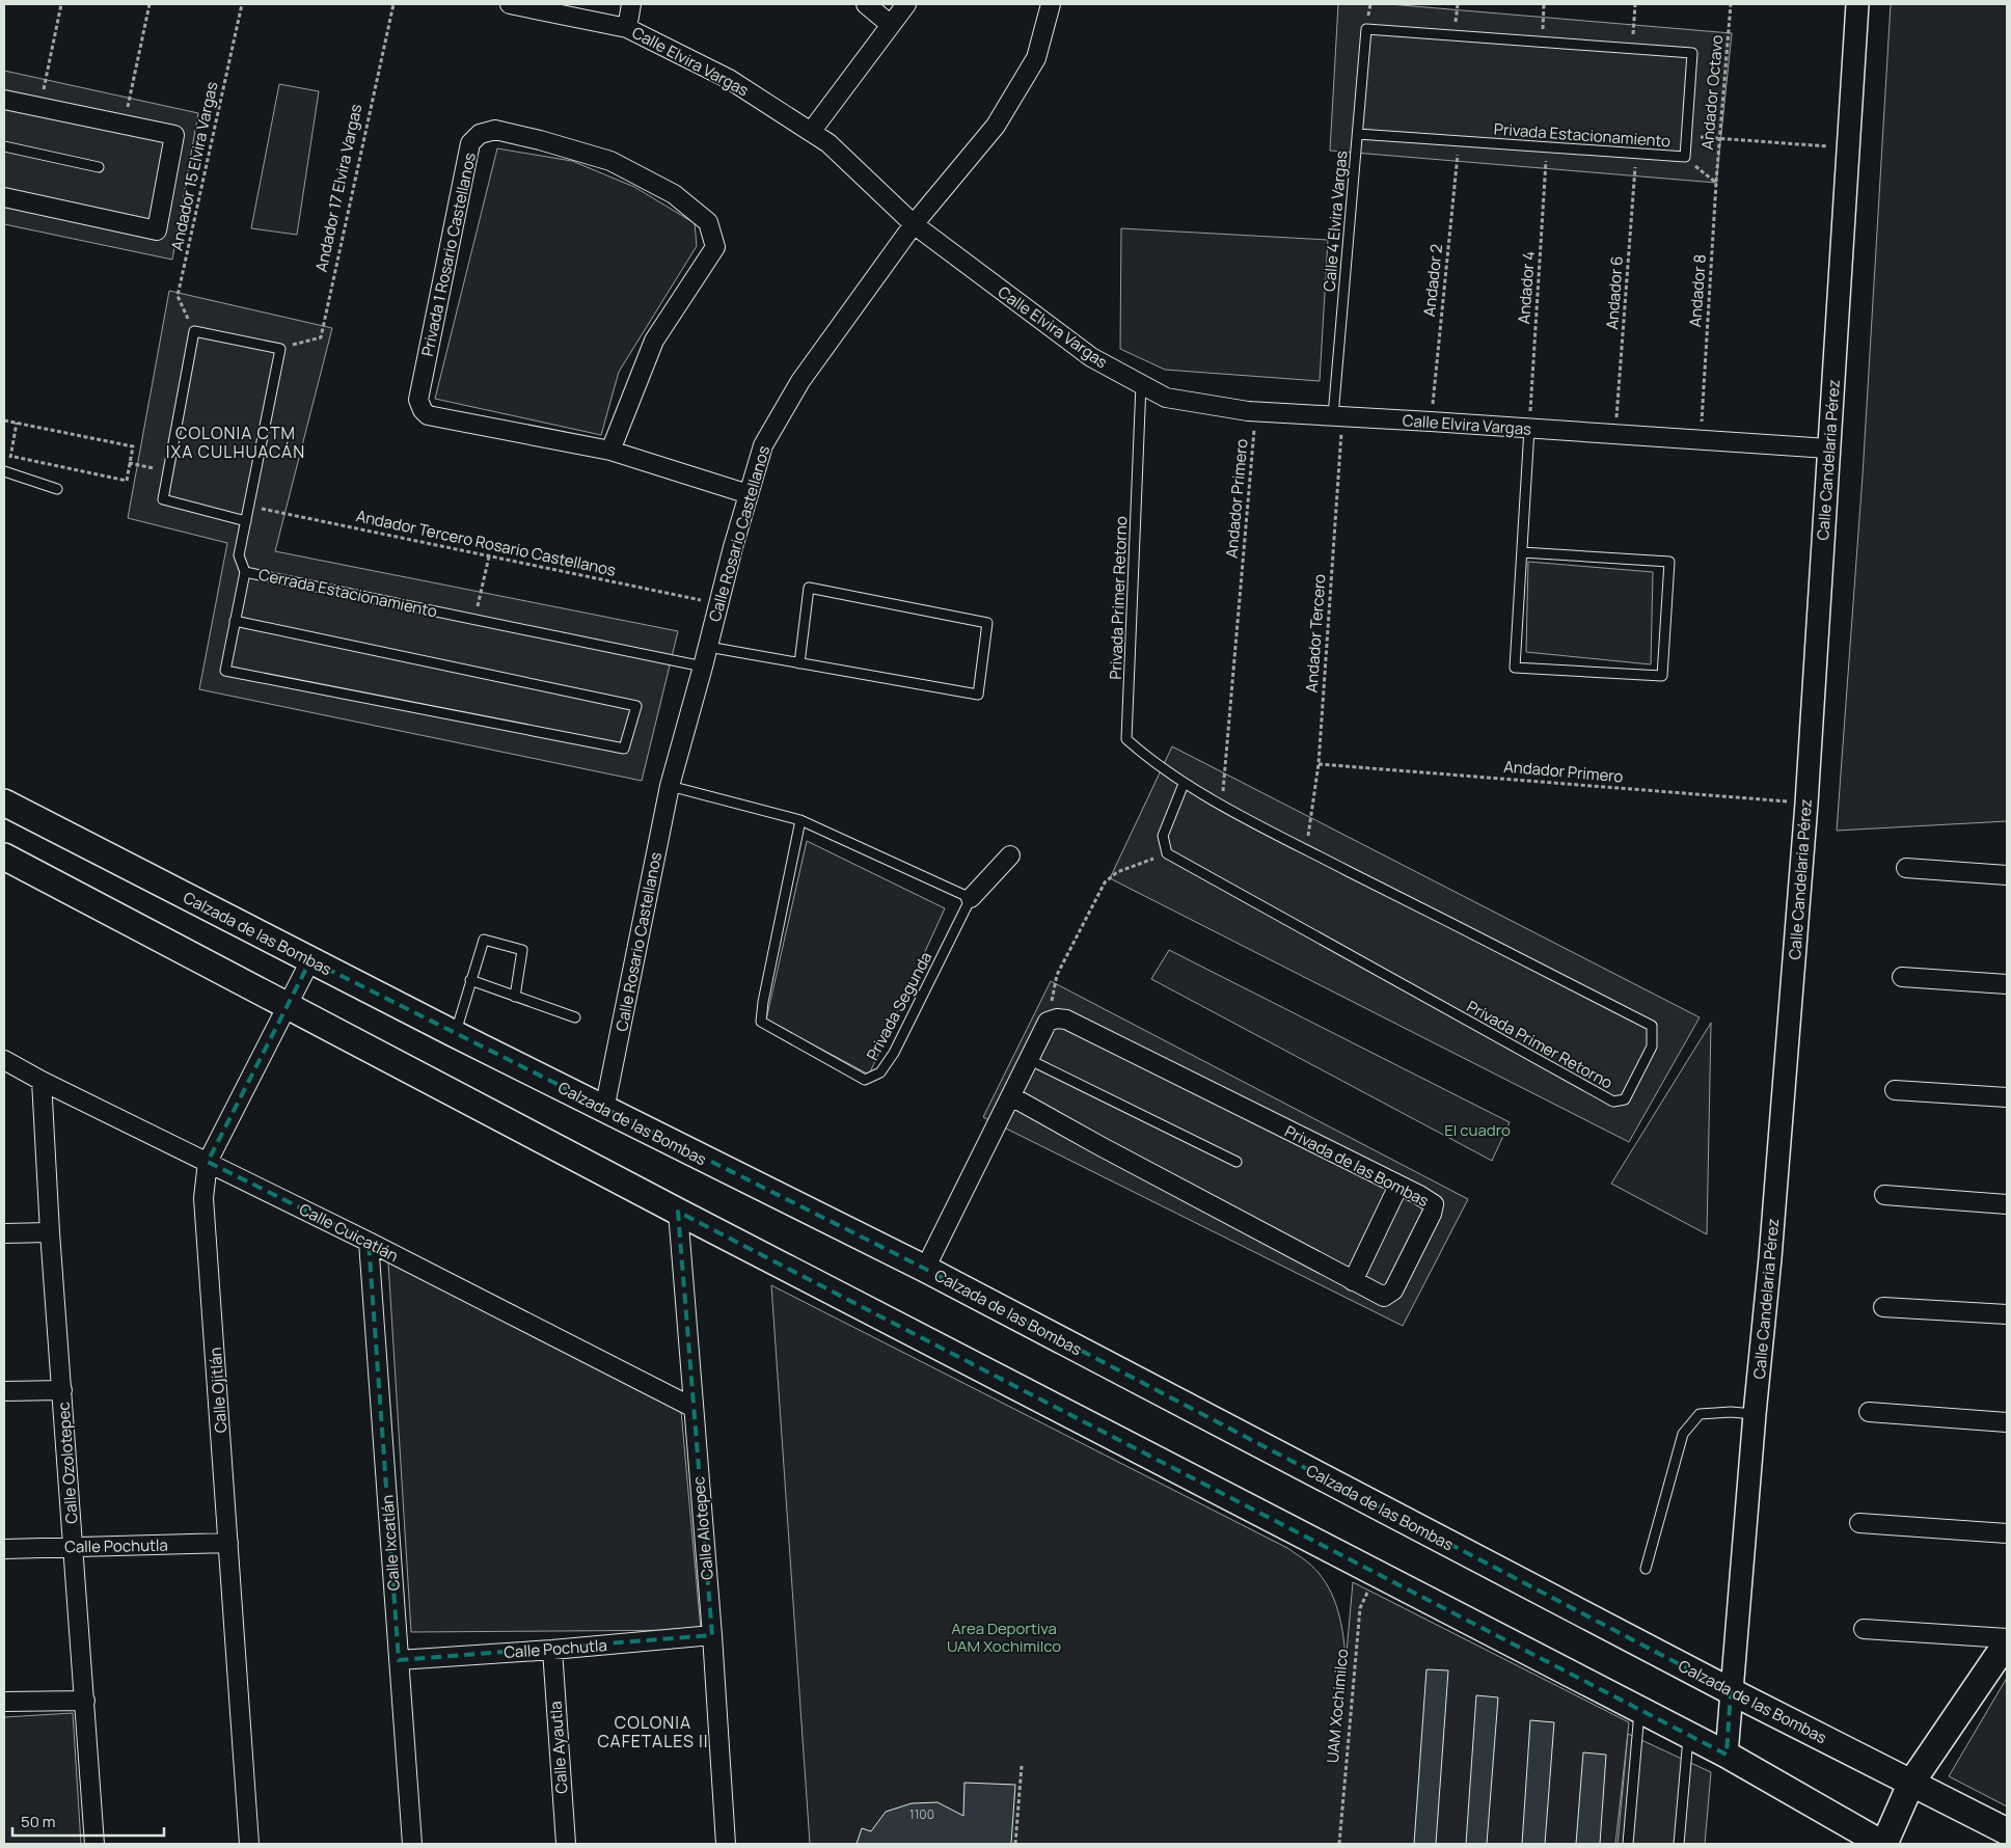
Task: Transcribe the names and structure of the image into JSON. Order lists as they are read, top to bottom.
{
  "streets": {
    "main road": ["Calzada de las Bombas"],
    "street": [
      "Calle Elvira Vargas",
      "Privada 1 Rosario Castellanos",
      "Calle Candelaria Pérez",
      "Calle Rosario Castellanos",
      "Privada de las Bombas",
      "Calle Cuicatlán",
      "Calle Ojitlán",
      "Calle Ozolotepec",
      "Calle Alotepec",
      "Calle Ixcatlán",
      "Calle Pochutla",
      "Calle Ayautla"
    ],
    "lane": [
      "Privada Estacionamiento",
      "Calle 4 Elvira Vargas",
      "Cerrada Estacionamiento",
      "Privada Primer Retorno",
      "Privada Segunda"
    ],
    "path": [
      "Andador Octavo",
      "Andador 15 Elvira Vargas",
      "Andador 17 Elvira Vargas",
      "Andador 2",
      "Andador 4",
      "Andador 8",
      "Andador 6",
      "Andador Primero",
      "Andador Tercero Rosario Castellanos",
      "Andador Tercero",
      "UAM Xochimilco"
    ]
  },
  "crossings": [
    ["Calle Elvira Vargas", "Calle 4 Elvira Vargas"],
    ["Calle Elvira Vargas", "Andador 2"],
    ["Calle Elvira Vargas", "Andador 4"],
    ["Calle Elvira Vargas", "Andador 8"],
    ["Calle Elvira Vargas", "Andador 6"],
    ["Calle Elvira Vargas", "Calle Candelaria Pérez"],
    ["Calle Elvira Vargas", "Andador Primero"],
    ["Calle Elvira Vargas", "Calle Rosario Castellanos"],
    ["Calle Elvira Vargas", "Privada Primer Retorno"],
    ["Calle Elvira Vargas", "Andador Tercero"],
    ["Andador Octavo", "Andador 8"],
    ["Privada Estacionamiento", "Calle 4 Elvira Vargas"],
    ["Privada Estacionamiento", "Andador 2"],
    ["Privada Estacionamiento", "Andador 4"],
    ["Privada Estacionamiento", "Andador 6"],
    ["Calle 4 Elvira Vargas", "Andador Tercero"],
    ["Privada 1 Rosario Castellanos", "Calle Rosario Castellanos"],
    ["Calle Candelaria Pérez", "Andador Primero"],
    ["Calle Candelaria Pérez", "Calzada de las Bombas"],
    ["Andador Primero", "Privada Primer Retorno"],
    ["Andador Primero", "Andador Tercero"],
    ["Calle Rosario Castellanos", "Andador Tercero Rosario Castellanos"],
    ["Calle Rosario Castellanos", "Cerrada Estacionamiento"],
    ["Calle Rosario Castellanos", "Calzada de las Bombas"],
    ["Privada Primer Retorno", "Andador Tercero"],
    ["Calzada de las Bombas", "Calle Ojitlán"],
    ["Calle Cuicatlán", "Calle Ojitlán"],
    ["Calle Cuicatlán", "Calle Ozolotepec"],
    ["Calle Cuicatlán", "Calle Alotepec"],
    ["Calle Cuicatlán", "Calle Ixcatlán"],
    ["Calle Ojitlán", "Calle Pochutla"],
    ["Calle Ozolotepec", "Calle Pochutla"],
    ["Calle Alotepec", "Calle Pochutla"],
    ["Calle Ixcatlán", "Calle Pochutla"],
    ["Calle Pochutla", "Calle Ayautla"]
  ],
  "districts": ["COLONIA CTM IXA CULHUACÁN", "COLONIA CAFETALES II"],
  "parks": ["El cuadro", "Area Deportiva UAM Xochimilco"],
  "house_numbers": ["1100"],
  "scale_bar": "50 m"
}
